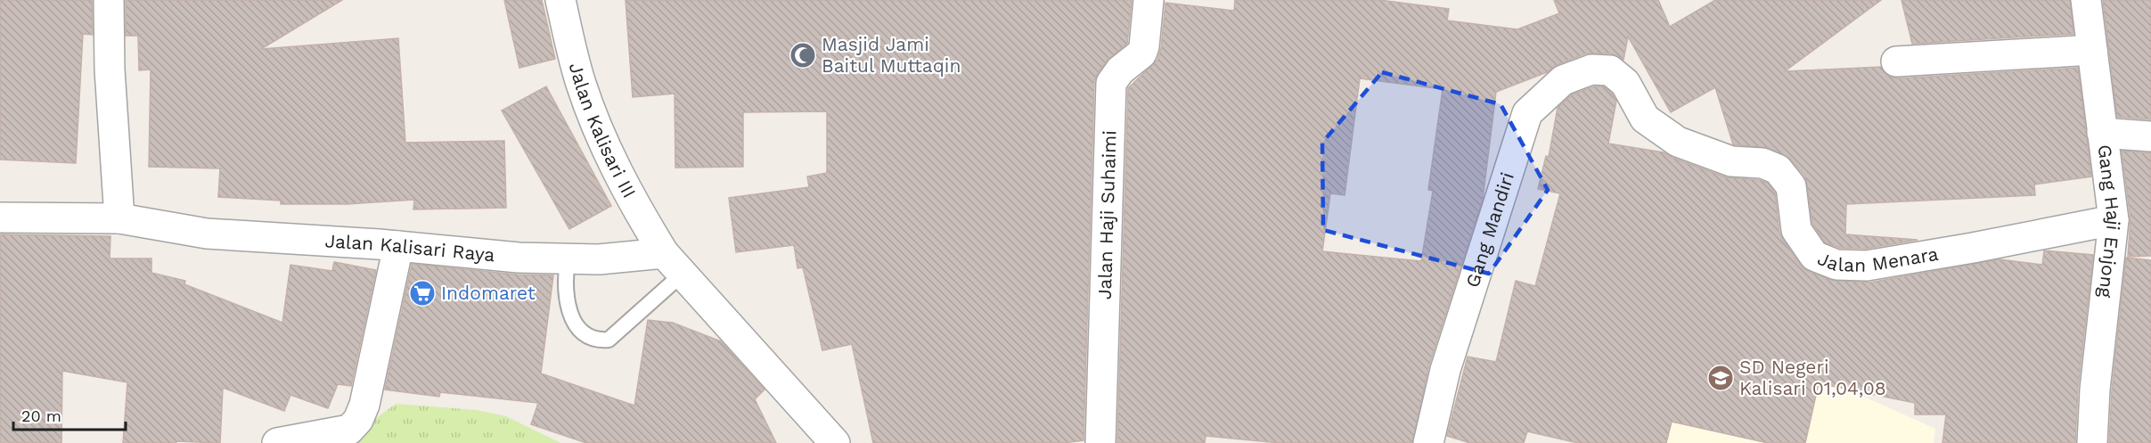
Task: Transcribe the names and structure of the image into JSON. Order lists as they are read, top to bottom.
{
  "streets": {
    "street": [
      "Jalan Kalisari III",
      "Jalan Haji Suhaimi",
      "Gang Haji Enjong",
      "Gang Mandiri",
      "Jalan Kalisari Raya",
      "Jalan Menara"
    ]
  },
  "crossings": [
    ["Jalan Kalisari III", "Jalan Kalisari Raya"],
    ["Gang Haji Enjong", "Jalan Menara"],
    ["Gang Mandiri", "Jalan Menara"]
  ],
  "places": {
    "mosque": ["Masjid Jami Baitul Muttaqin"],
    "supermarket": ["Indomaret"],
    "school or university": ["SD Negeri Kalisari 01,04,08"]
  },
  "scale_bar": "20 m"
}
